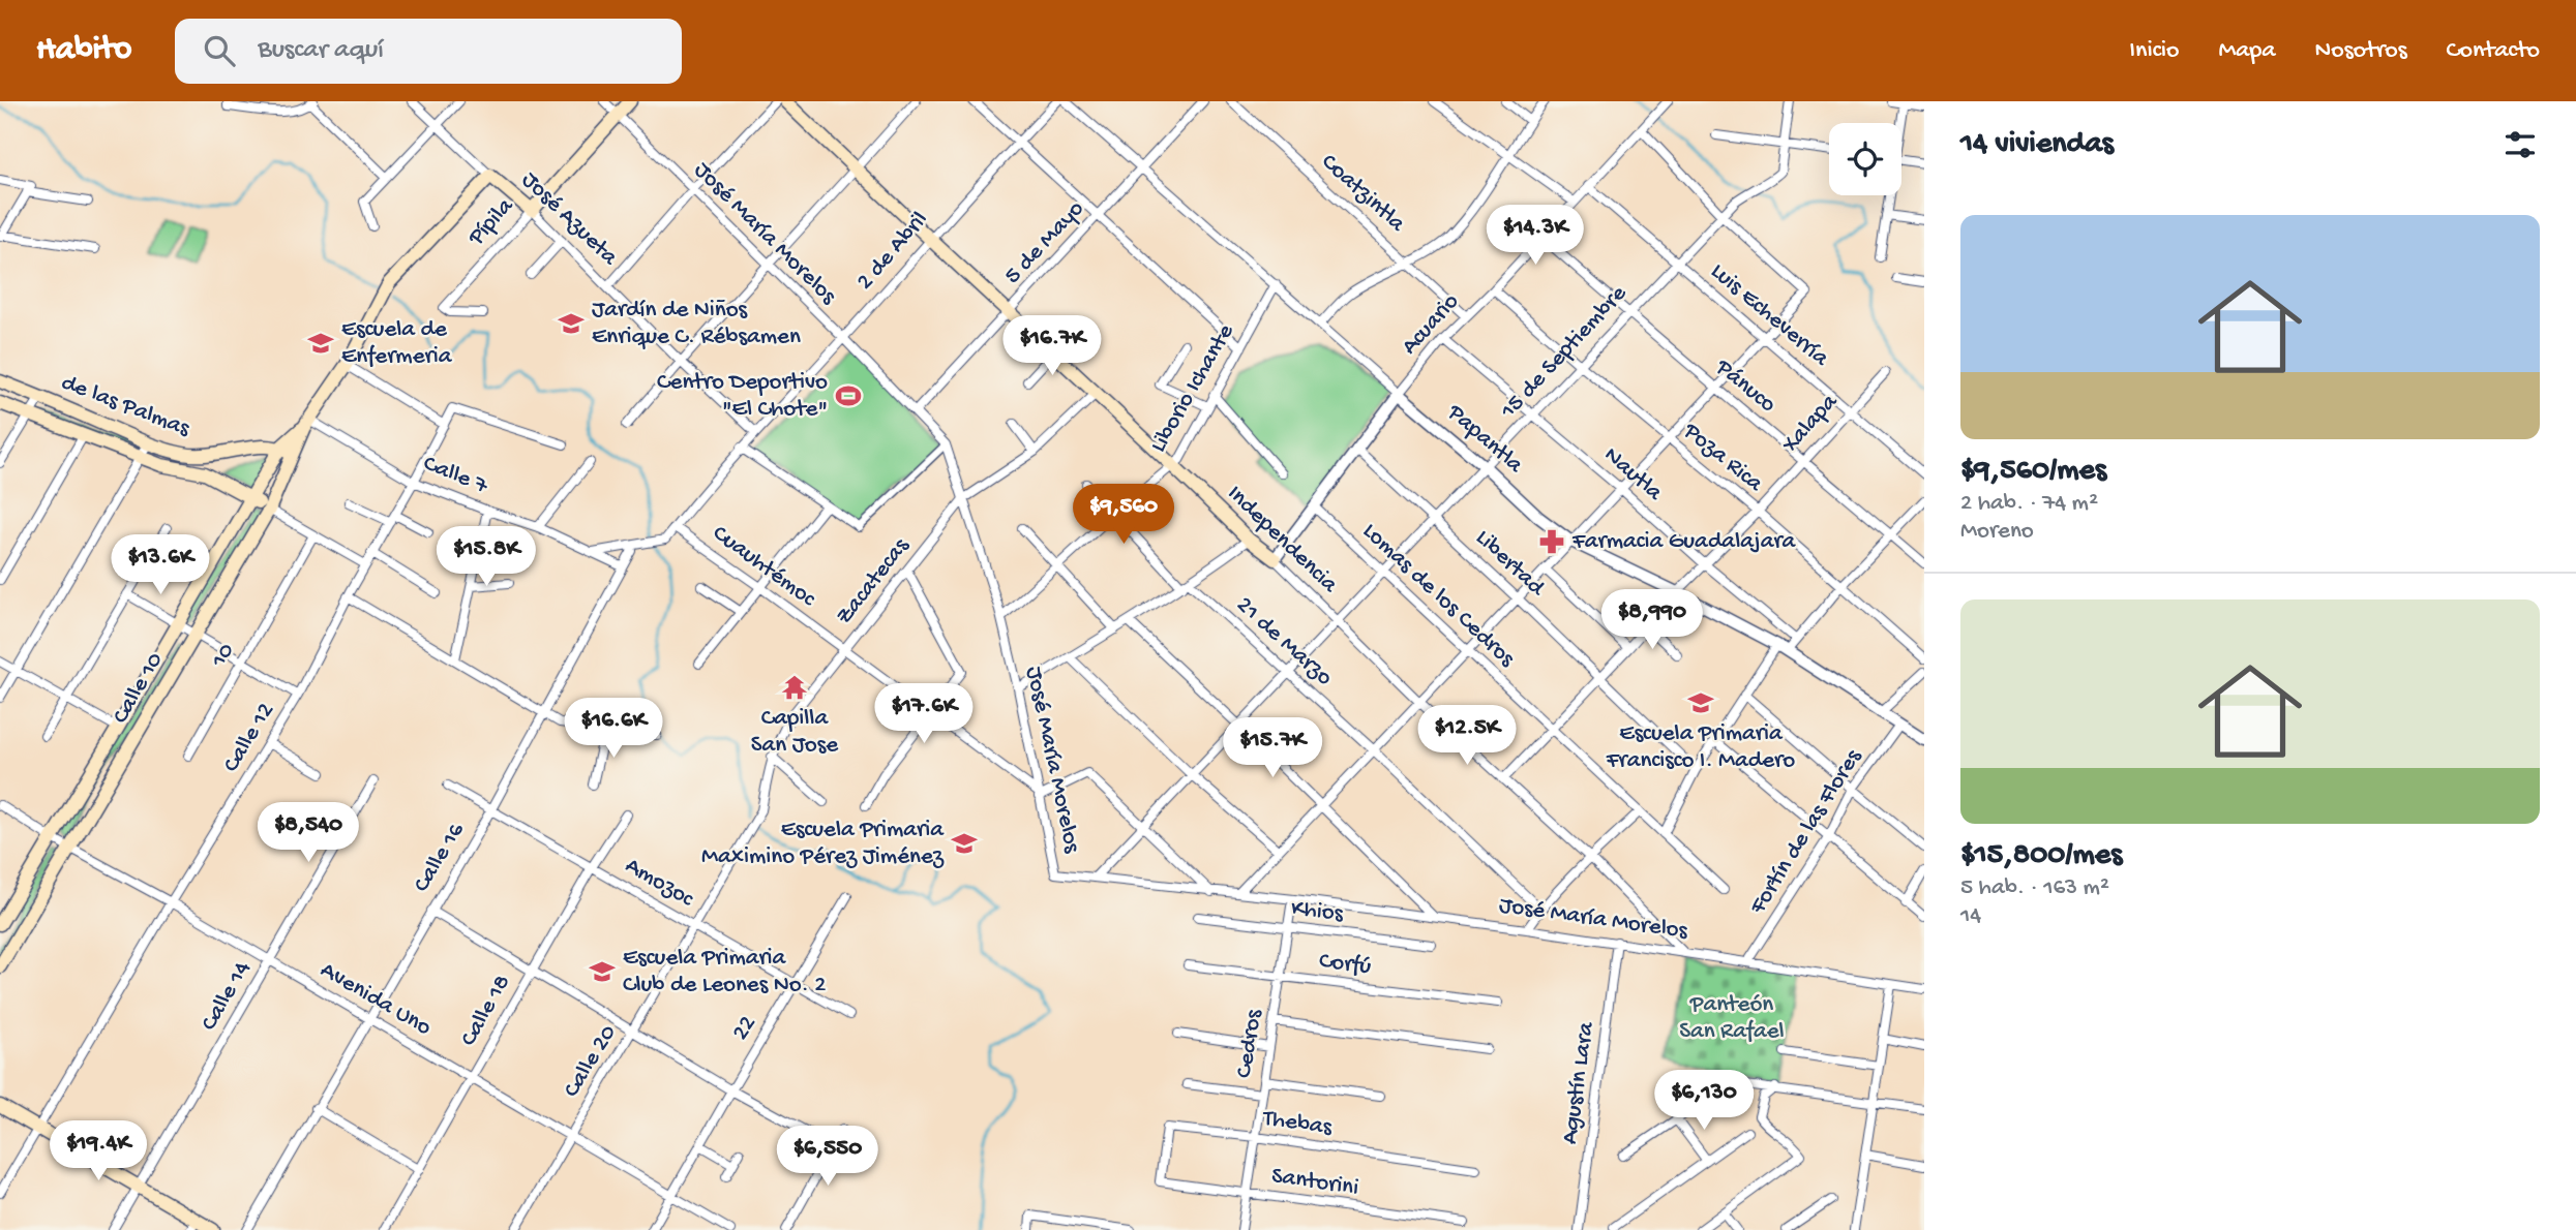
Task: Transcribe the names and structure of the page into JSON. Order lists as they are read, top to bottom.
{
  "streets": {
    "main road": [
      "José Azueta",
      "Pípila",
      "de las Palmas",
      "Independencia",
      "Calle 10"
    ],
    "street": [
      "Coatzintla",
      "José María Morelos",
      "5 de Mayo",
      "2 de Abril",
      "Luis Echeverría",
      "Acuario",
      "15 de Septiembre",
      "Pánuco",
      "Liborio Ichante",
      "Xalapa",
      "Papantla",
      "Poza Rica",
      "Nautla",
      "Calle 7",
      "Libertad",
      "Cuauhtémoc",
      "Zacatecas",
      "Lomas de los Cedros",
      "21 de Marzo",
      "10",
      "Calle 12",
      "Fortín de las Flores",
      "Calle 16",
      "Amozoc",
      "Khios",
      "Corfú",
      "Calle 14",
      "Avenida Uno",
      "Calle 18",
      "22",
      "Cedros",
      "Calle 20",
      "Agustín Lara",
      "Thebas",
      "Santorini"
    ]
  },
  "crossings": [
    ["Coatzintla", "Acuario"],
    ["José Azueta", "Pípila"],
    ["José Azueta", "2 de Abril"],
    ["José Azueta", "Calle 10"],
    ["Pípila", "José María Morelos"],
    ["José María Morelos", "5 de Mayo"],
    ["José María Morelos", "2 de Abril"],
    ["José María Morelos", "15 de Septiembre"],
    ["José María Morelos", "Liborio Ichante"],
    ["José María Morelos", "Independencia"],
    ["José María Morelos", "Cuauhtémoc"],
    ["José María Morelos", "Zacatecas"],
    ["José María Morelos", "Fortín de las Flores"],
    ["José María Morelos", "Agustín Lara"],
    ["5 de Mayo", "Papantla"],
    ["5 de Mayo", "Independencia"],
    ["2 de Abril", "Independencia"],
    ["2 de Abril", "Cuauhtémoc"],
    ["Luis Echeverría", "Acuario"],
    ["Luis Echeverría", "15 de Septiembre"],
    ["Luis Echeverría", "Xalapa"],
    ["Acuario", "Pánuco"],
    ["Acuario", "Papantla"],
    ["Acuario", "Poza Rica"],
    ["Acuario", "Nautla"],
    ["Acuario", "Independencia"],
    ["Acuario", "Libertad"],
    ["Acuario", "Lomas de los Cedros"],
    ["15 de Septiembre", "Pánuco"],
    ["15 de Septiembre", "Papantla"],
    ["15 de Septiembre", "Poza Rica"],
    ["15 de Septiembre", "Nautla"],
    ["15 de Septiembre", "Independencia"],
    ["15 de Septiembre", "Libertad"],
    ["15 de Septiembre", "Lomas de los Cedros"],
    ["15 de Septiembre", "21 de Marzo"],
    ["Pánuco", "Xalapa"],
    ["Liborio Ichante", "Papantla"],
    ["Liborio Ichante", "Independencia"],
    ["Liborio Ichante", "21 de Marzo"],
    ["de las Palmas", "Calle 10"],
    ["Xalapa", "Papantla"],
    ["Xalapa", "Poza Rica"],
    ["Xalapa", "Nautla"],
    ["Xalapa", "Independencia"],
    ["Xalapa", "Libertad"],
    ["Xalapa", "Lomas de los Cedros"],
    ["Papantla", "Fortín de las Flores"],
    ["Calle 7", "Calle 10"],
    ["Calle 7", "Calle 12"],
    ["Calle 7", "Calle 16"],
    ["Independencia", "Zacatecas"],
    ["Cuauhtémoc", "Zacatecas"],
    ["Zacatecas", "Calle 20"],
    ["Calle 10", "Avenida Uno"],
    ["Calle 12", "Avenida Uno"],
    ["Calle 16", "Amozoc"],
    ["Calle 16", "Avenida Uno"],
    ["Amozoc", "Calle 18"],
    ["Amozoc", "22"],
    ["Amozoc", "Calle 20"],
    ["Khios", "Cedros"],
    ["Corfú", "Cedros"],
    ["Calle 14", "Avenida Uno"],
    ["Avenida Uno", "Calle 18"],
    ["Avenida Uno", "22"],
    ["Avenida Uno", "Calle 20"],
    ["Cedros", "Thebas"],
    ["Cedros", "Santorini"],
    ["Thebas", "Santorini"]
  ],
  "parks": ["Panteón San Rafael"],
  "places": {
    "school or university": [
      "Jardín de Niños Enrique C. Rébsamen",
      "Escuela de Enfermeria",
      "Escuela Primaria Francisco I. Madero",
      "Escuela Primaria Maximino Pérez Jiménez",
      "Escuela Primaria Club de Leones No. 2"
    ],
    "sports": ["Centro Deportivo \"El Chote\""],
    "pharmacy": ["Farmacia Guadalajara"],
    "temple": ["Capilla San Jose"]
  },
  "page": {
    "header": "Habito",
    "search": "Buscar aquí",
    "nav": [
      "Inicio",
      "Mapa",
      "Nosotros",
      "Contacto"
    ],
    "heading": "14 viviendas",
    "list": [
      {
        "name": "$9,560/mes",
        "note": "2 hab. · 74 m² · Moreno"
      },
      {
        "name": "$15,800/mes",
        "note": "5 hab. · 163 m² · 14"
      }
    ],
    "price": [
      "$14.3K",
      "$16.7K",
      "$9,560",
      "$15.8K",
      "$13.6K",
      "$8,990",
      "$17.6K",
      "$16.6K",
      "$12.5K",
      "$15.7K",
      "$8,540",
      "$6,130",
      "$19.4K",
      "$6,550"
    ]
  }
}
